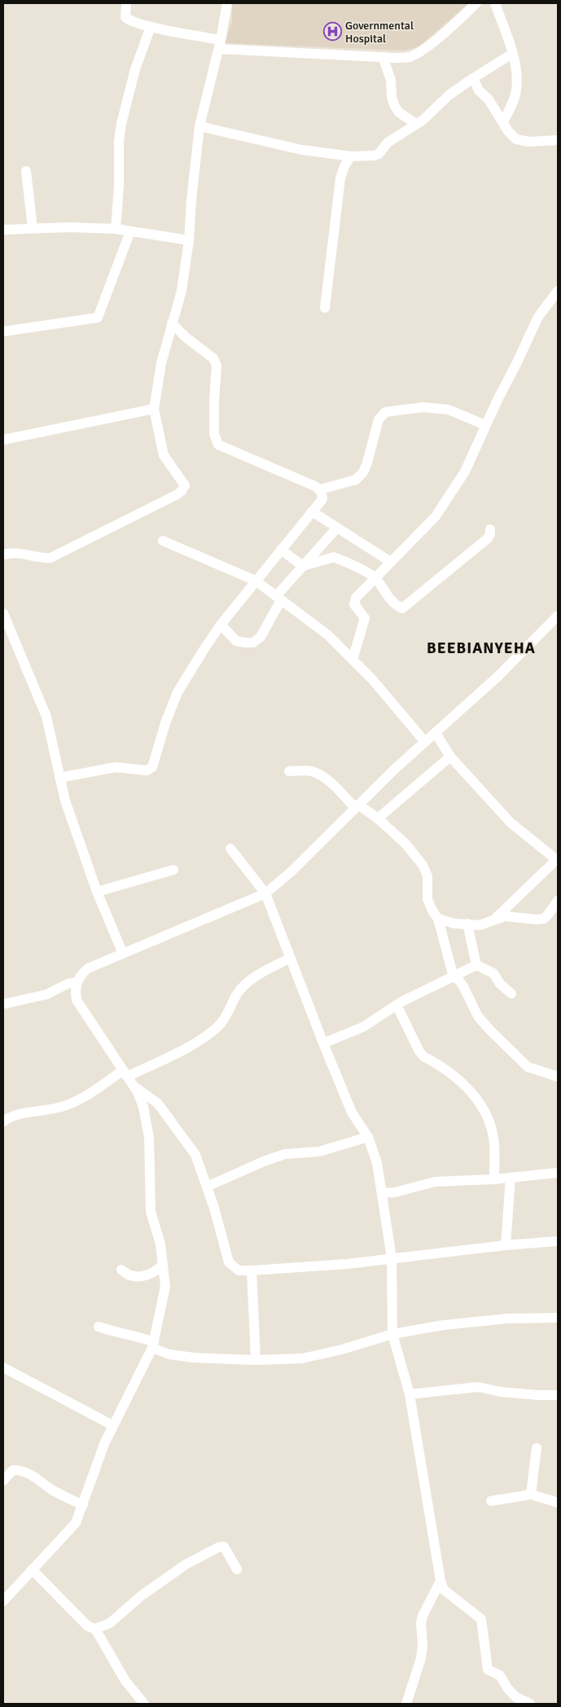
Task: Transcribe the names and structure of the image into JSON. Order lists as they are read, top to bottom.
{
  "districts": ["BEEBIANYEHA"],
  "places": {
    "hospital": ["Governmental Hospital"]
  }
}
